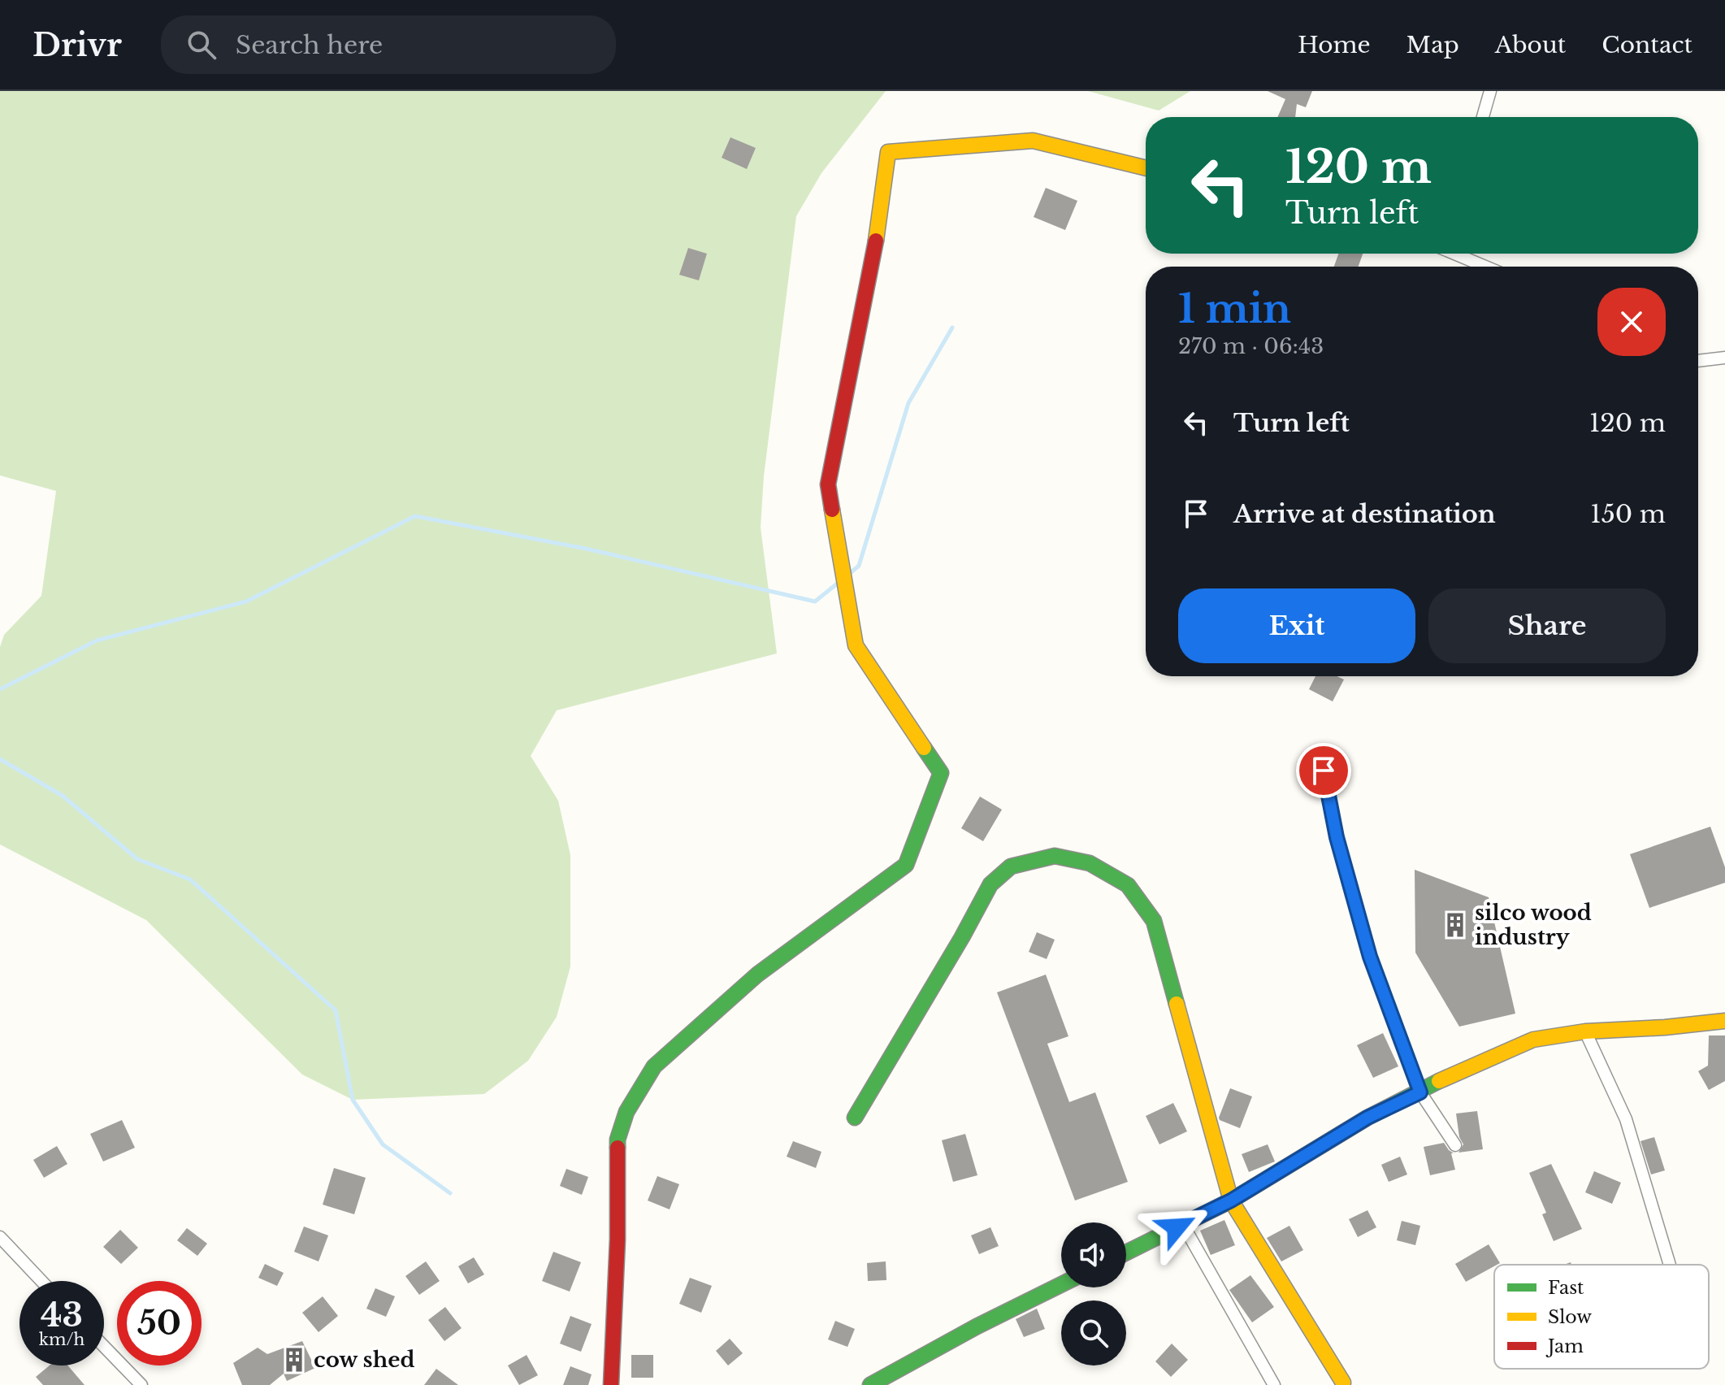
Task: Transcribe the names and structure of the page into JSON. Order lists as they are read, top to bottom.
{
  "places": {
    "building": ["silco wood industry", "cow shed"]
  },
  "legend": ["Fast", "Slow", "Jam"],
  "page": {
    "header": "Drivr",
    "search": "Search here",
    "nav": [
      "Home",
      "Map",
      "About",
      "Contact"
    ],
    "turn": ["120 m", "Turn left"],
    "heading": ["1 min", "270 m · 06:43"],
    "list": [
      {
        "name": "Turn left",
        "value": "120 m"
      },
      {
        "name": "Arrive at destination",
        "value": "150 m"
      }
    ],
    "buttons": ["Exit", "Share"],
    "speed": "43 km/h",
    "limit": "50"
  }
}
